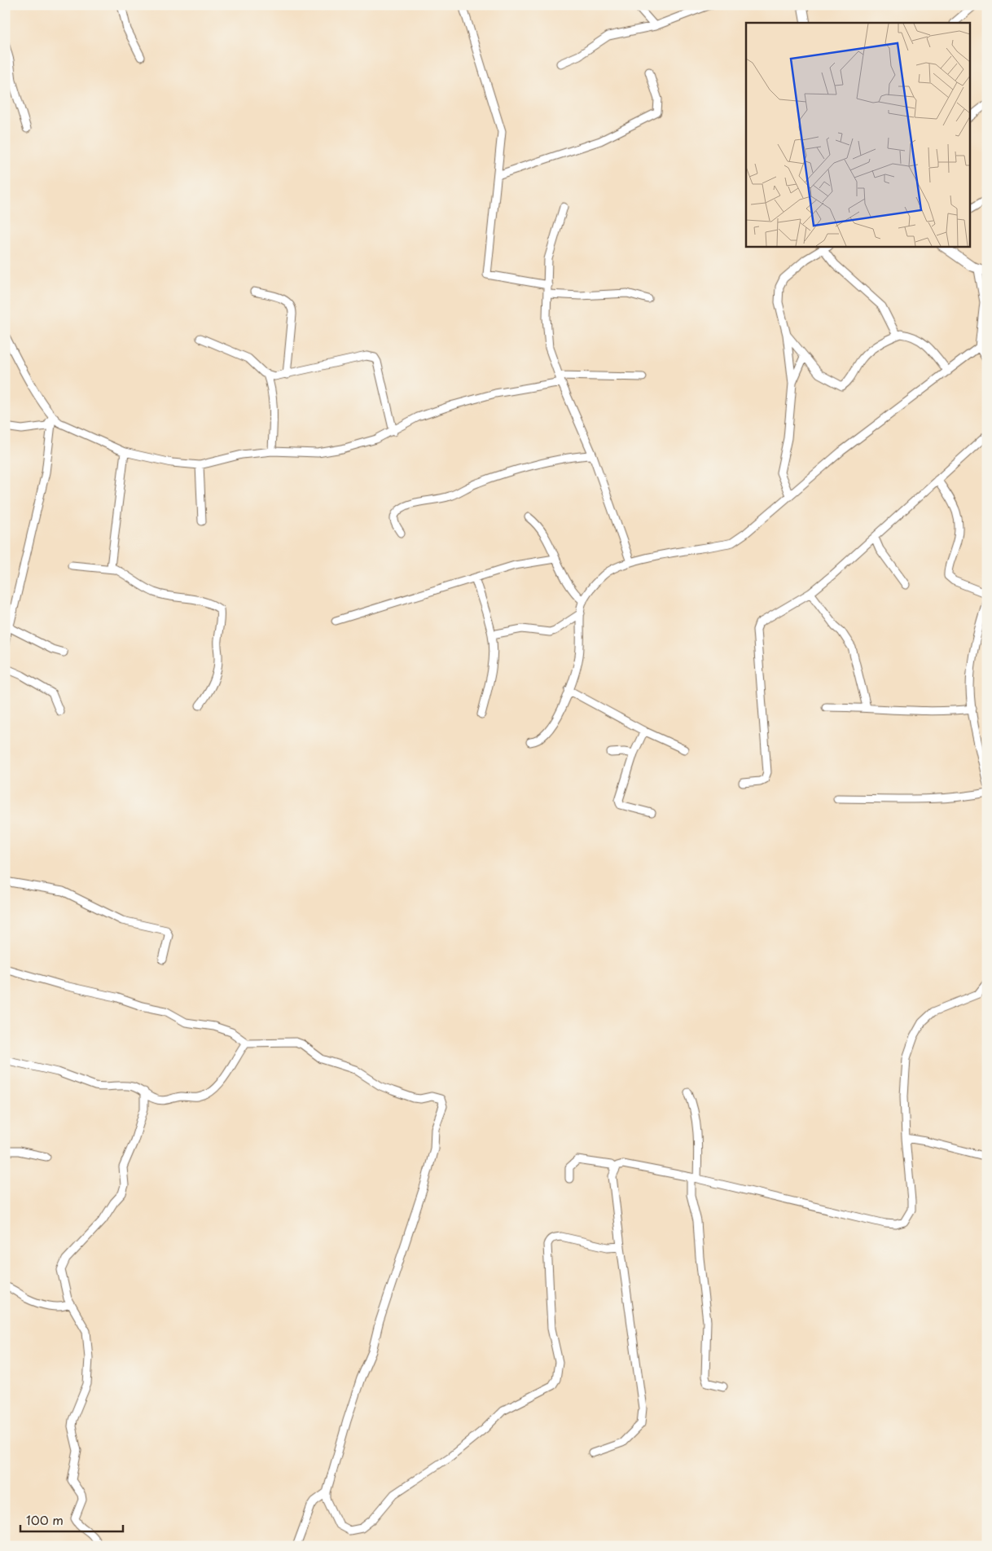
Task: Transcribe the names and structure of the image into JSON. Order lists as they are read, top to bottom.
{
  "scale_bar": "100 m"
}
